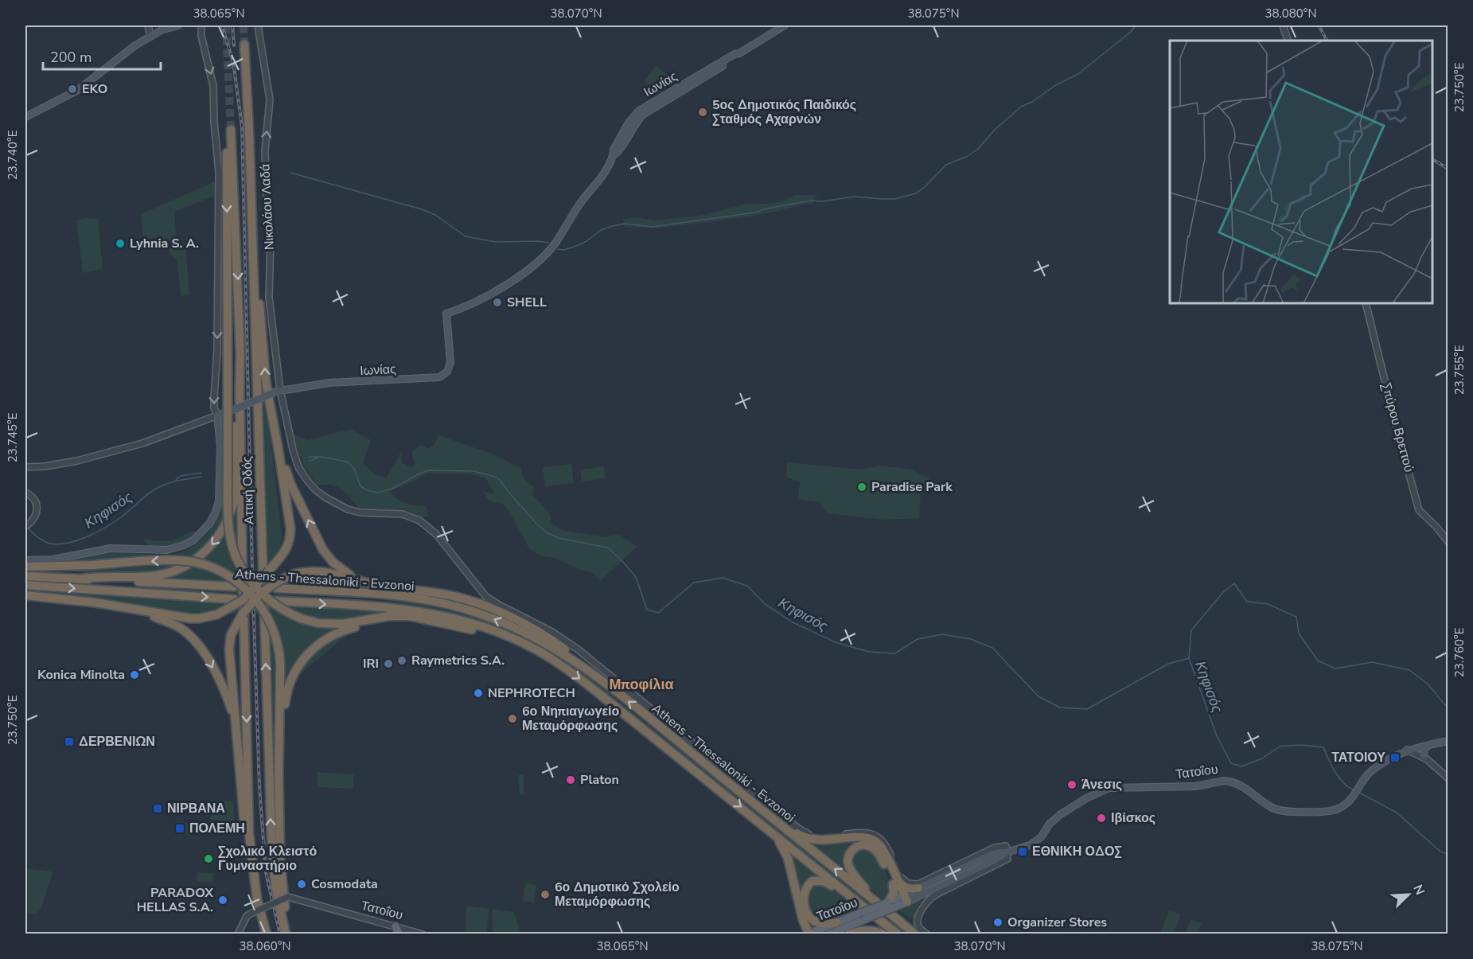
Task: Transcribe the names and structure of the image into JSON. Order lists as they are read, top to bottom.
{
  "streets": {
    "highway": ["Αττική Οδός", "Athens - Thessaloniki - Evzonoi"],
    "main road": ["Ιωνίας", "Τατοΐου"],
    "street": ["Νικολάου Λαδά", "Σπύρου Βρεττού"]
  },
  "crossings": [
    ["Ιωνίας", "Νικολάου Λαδά"],
    ["Νικολάου Λαδά", "Τατοΐου"]
  ],
  "districts": ["Μποφίλια"],
  "water": ["Κηφισός"],
  "places": {
    "other": [
      "EKO",
      "5ος Δημοτικός Παιδικός Σταθμός Αχαρνών",
      "Lyhnia S. A.",
      "SHELL",
      "Paradise Park",
      "Raymetrics S.A.",
      "IRI",
      "Konica Minolta",
      "NEPHROTECH",
      "6ο Νηπιαγωγείο Μεταμόρφωσης",
      "Platon",
      "Άνεσις",
      "Ιβίσκος",
      "Σχολικό Κλειστό Γυμναστήριο",
      "Cosmodata",
      "6ο Δημοτικό Σχολείο Μεταμόρφωσης",
      "PARADOX HELLAS S.A.",
      "Organizer Stores"
    ],
    "transit": [
      "ΔΕΡΒΕΝΙΩΝ",
      "ΤΑΤΟΙΟΥ",
      "ΝΙΡΒΑΝΑ",
      "ΠΟΛΕΜΗ",
      "ΕΘΝΙΚΗ ΟΔΟΣ"
    ]
  },
  "scale_bar": "200 m",
  "north": "top right",
  "coordinates": [
    "38.065°N",
    "38.070°N",
    "38.075°N",
    "38.080°N",
    "23.750°E",
    "23.740°E",
    "23.755°E",
    "23.745°E",
    "23.760°E",
    "38.060°N"
  ]
}
